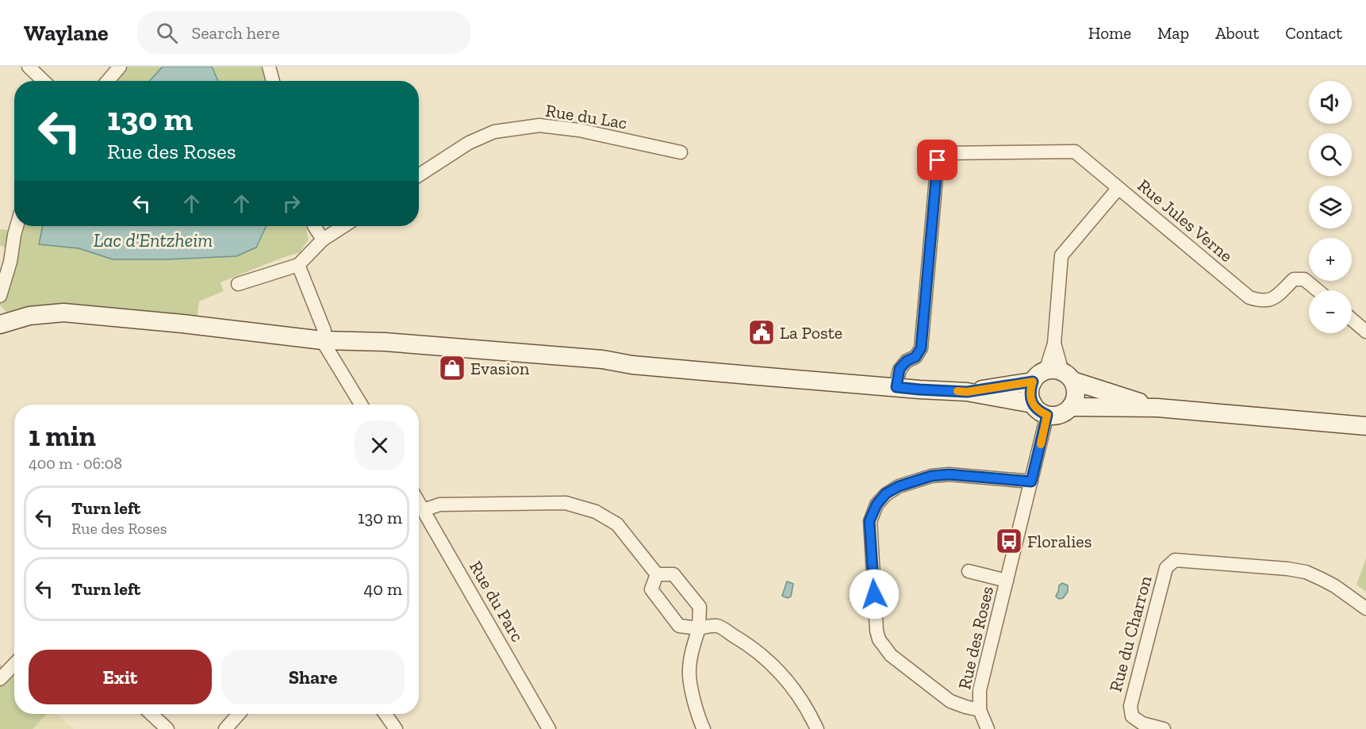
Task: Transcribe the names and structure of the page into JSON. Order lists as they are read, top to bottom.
{
  "streets": {
    "street": [
      "Rue du Lac",
      "Rue Jules Verne",
      "Rue du Parc",
      "Rue du Charron",
      "Rue des Roses"
    ]
  },
  "crossings": [
    ["Rue Jules Verne", "Rue des Roses"]
  ],
  "water": ["Lac d'Entzheim"],
  "places": {
    "public building": ["La Poste"],
    "shop": ["Evasion"],
    "bus stop": ["Floralies"]
  },
  "page": {
    "header": "Waylane",
    "search": "Search here",
    "nav": [
      "Home",
      "Map",
      "About",
      "Contact"
    ],
    "map_buttons": ["+", "−"],
    "turn": ["130 m", "Rue des Roses"],
    "heading": ["1 min", "400 m · 06:08"],
    "list": [
      {
        "name": "Turn left",
        "note": "Rue des Roses",
        "value": "130 m"
      },
      {
        "name": "Turn left",
        "value": "40 m"
      }
    ],
    "buttons": ["Exit", "Share"]
  }
}
